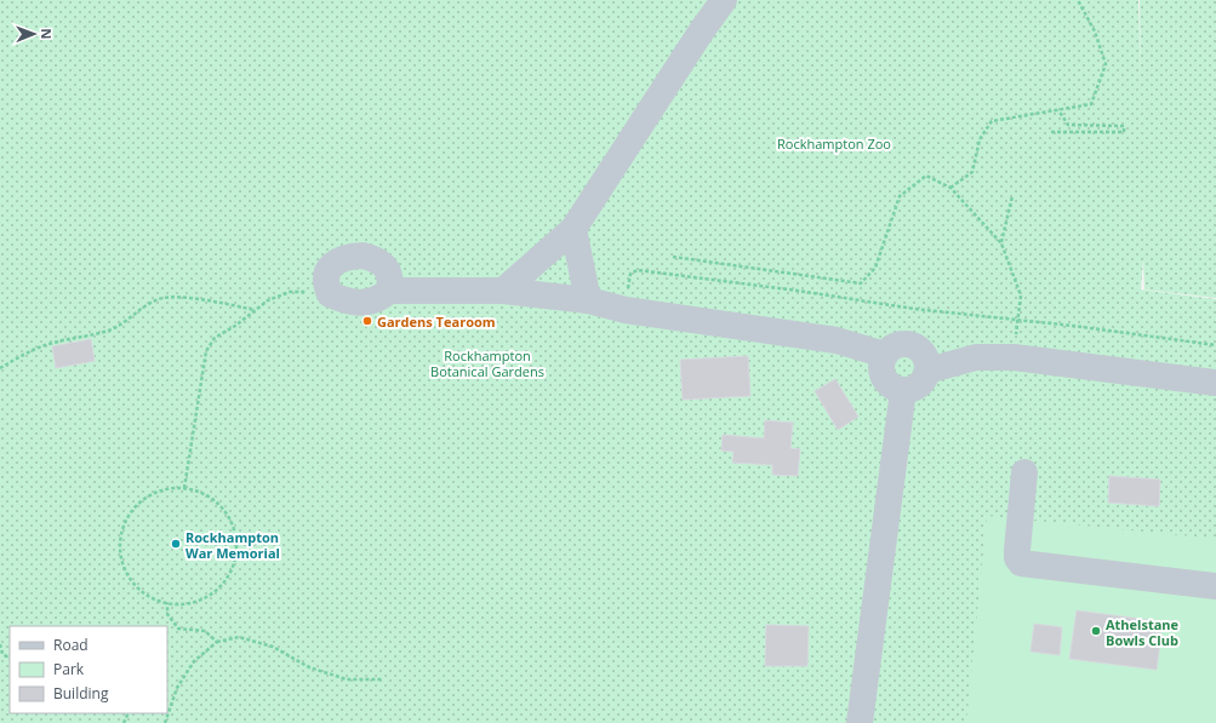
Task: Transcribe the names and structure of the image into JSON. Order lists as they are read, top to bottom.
{
  "parks": ["Rockhampton Zoo", "Rockhampton Botanical Gardens"],
  "places": ["Gardens Tearoom", "Rockhampton War Memorial", "Athelstane Bowls Club"],
  "legend": ["Road", "Park", "Building"],
  "north": "right"
}
